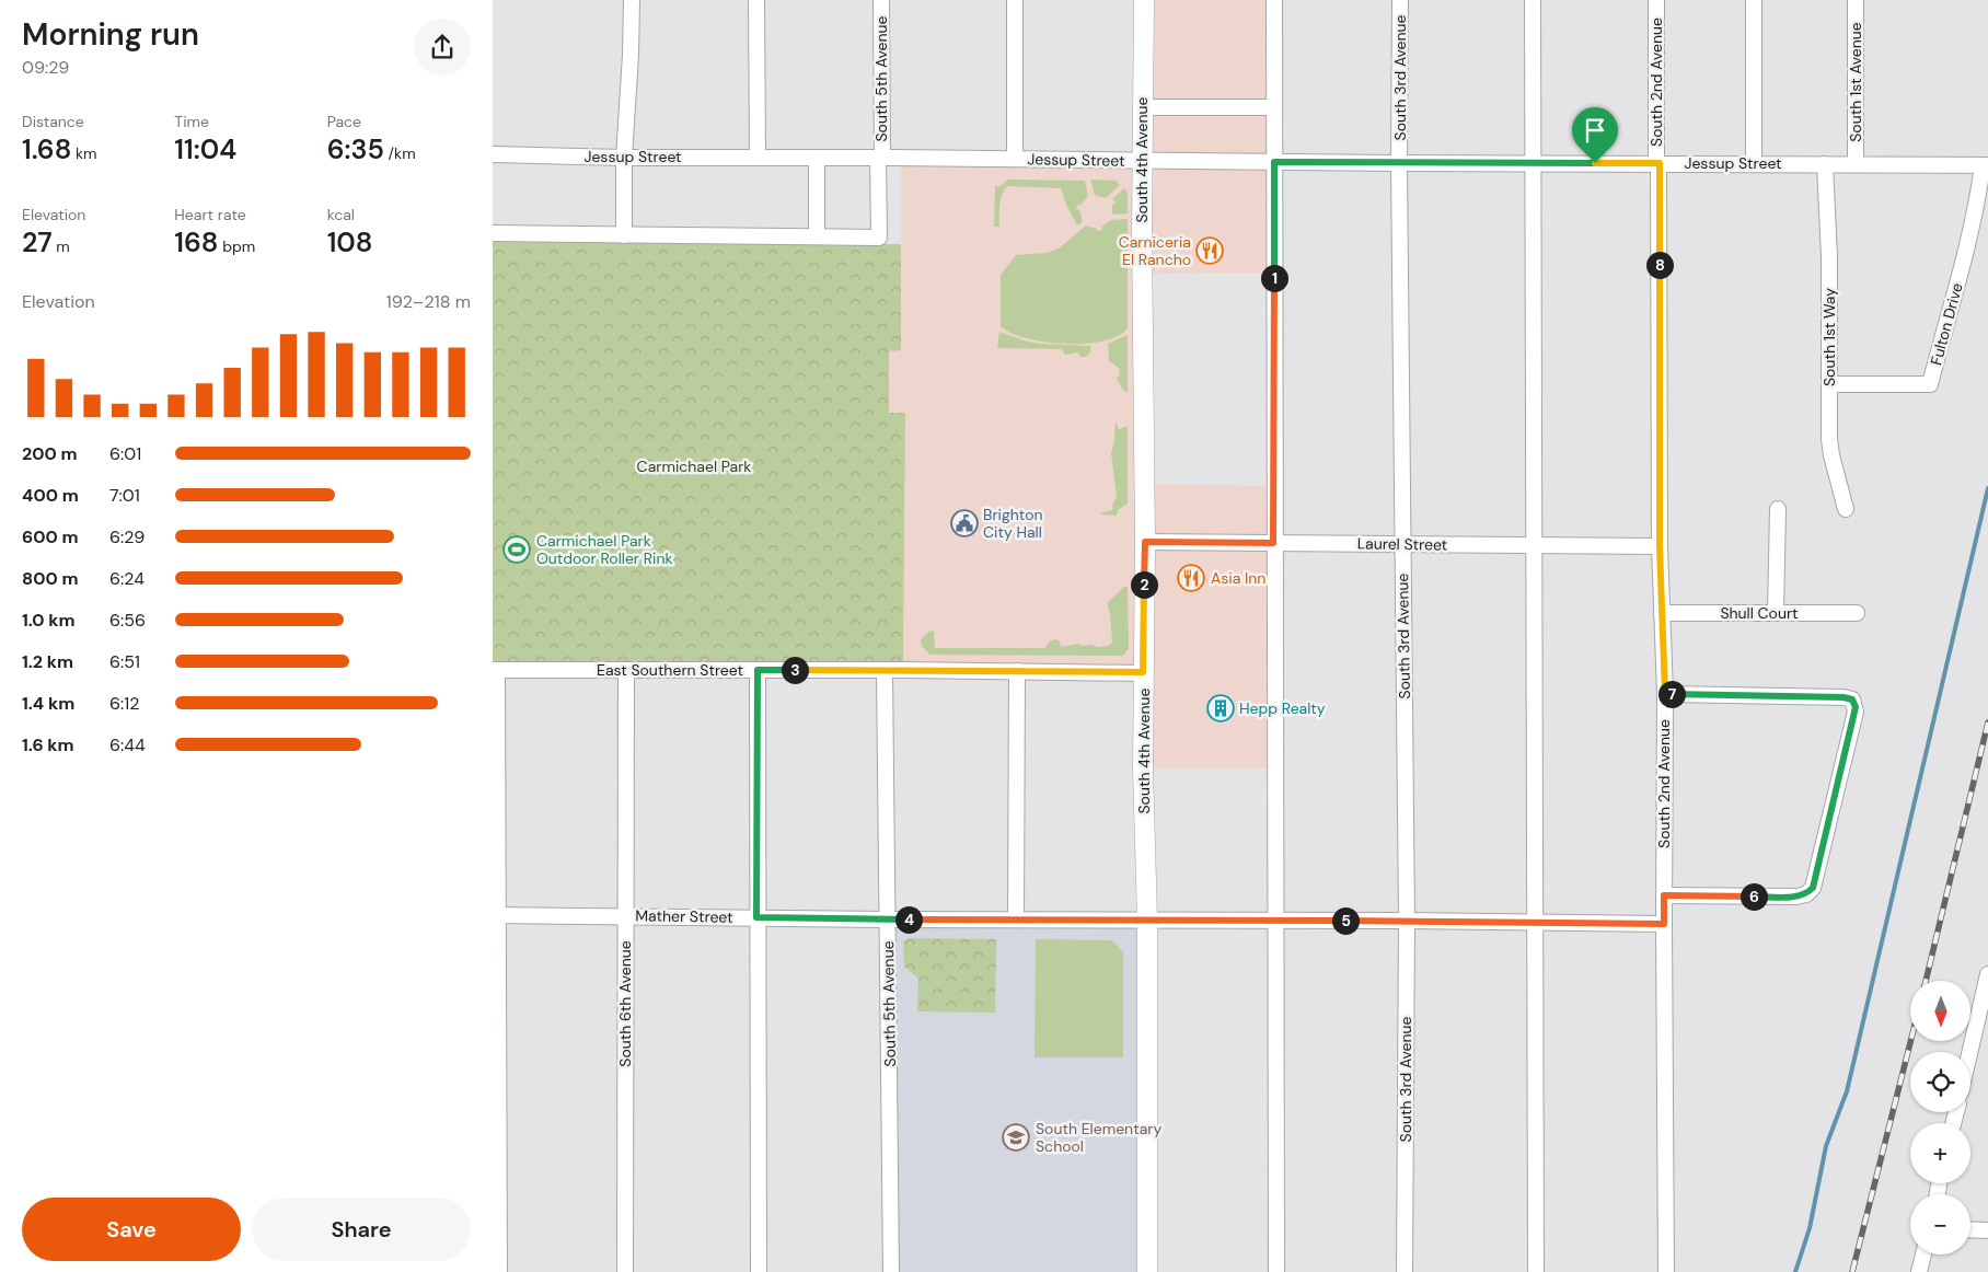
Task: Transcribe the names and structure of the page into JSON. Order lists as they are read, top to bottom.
{
  "streets": {
    "main road": ["South 4th Avenue"],
    "street": [
      "South 3rd Avenue",
      "South 5th Avenue",
      "South 2nd Avenue",
      "South 1st Avenue",
      "Jessup Street",
      "Fulton Drive",
      "South 1st Way",
      "Laurel Street",
      "Shull Court",
      "East Southern Street",
      "Mather Street",
      "South 6th Avenue"
    ]
  },
  "crossings": [
    ["South 3rd Avenue", "Jessup Street"],
    ["South 3rd Avenue", "Laurel Street"],
    ["South 3rd Avenue", "Mather Street"],
    ["South 5th Avenue", "Jessup Street"],
    ["South 5th Avenue", "East Southern Street"],
    ["South 5th Avenue", "Mather Street"],
    ["South 2nd Avenue", "Jessup Street"],
    ["South 2nd Avenue", "Laurel Street"],
    ["South 2nd Avenue", "Shull Court"],
    ["South 2nd Avenue", "Mather Street"],
    ["South 1st Avenue", "Jessup Street"],
    ["Jessup Street", "South 4th Avenue"],
    ["Jessup Street", "Fulton Drive"],
    ["Jessup Street", "South 1st Way"],
    ["South 4th Avenue", "Laurel Street"],
    ["South 4th Avenue", "East Southern Street"],
    ["South 4th Avenue", "Mather Street"],
    ["Fulton Drive", "South 1st Way"],
    ["East Southern Street", "South 6th Avenue"],
    ["Mather Street", "South 6th Avenue"]
  ],
  "parks": ["Carmichael Park"],
  "places": {
    "restaurant": ["Carniceria El Rancho", "Asia Inn"],
    "public building": ["Brighton City Hall"],
    "sports": ["Carmichael Park Outdoor Roller Rink"],
    "building": ["Hepp Realty"],
    "school or university": ["South Elementary School"]
  },
  "north": "bottom",
  "page": {
    "heading": ["Morning run", "09:29"],
    "stats": [
      ["Distance", "1.68 km"],
      ["Time", "11:04"],
      ["Pace", "6:35 /km"],
      ["Elevation", "27 m"],
      ["Heart rate", "168 bpm"],
      ["kcal", "108"]
    ],
    "pins": [
      "8",
      "1",
      "2",
      "3",
      "7",
      "6",
      "4",
      "5"
    ],
    "chart": ["Elevation", "192–218 m"],
    "list": [
      {
        "name": "200 m",
        "note": "6:01"
      },
      {
        "name": "400 m",
        "note": "7:01"
      },
      {
        "name": "600 m",
        "note": "6:29"
      },
      {
        "name": "800 m",
        "note": "6:24"
      },
      {
        "name": "1.0 km",
        "note": "6:56"
      },
      {
        "name": "1.2 km",
        "note": "6:51"
      },
      {
        "name": "1.4 km",
        "note": "6:12"
      },
      {
        "name": "1.6 km",
        "note": "6:44"
      }
    ],
    "map_buttons": ["+", "−"],
    "buttons": ["Save", "Share"]
  }
}
